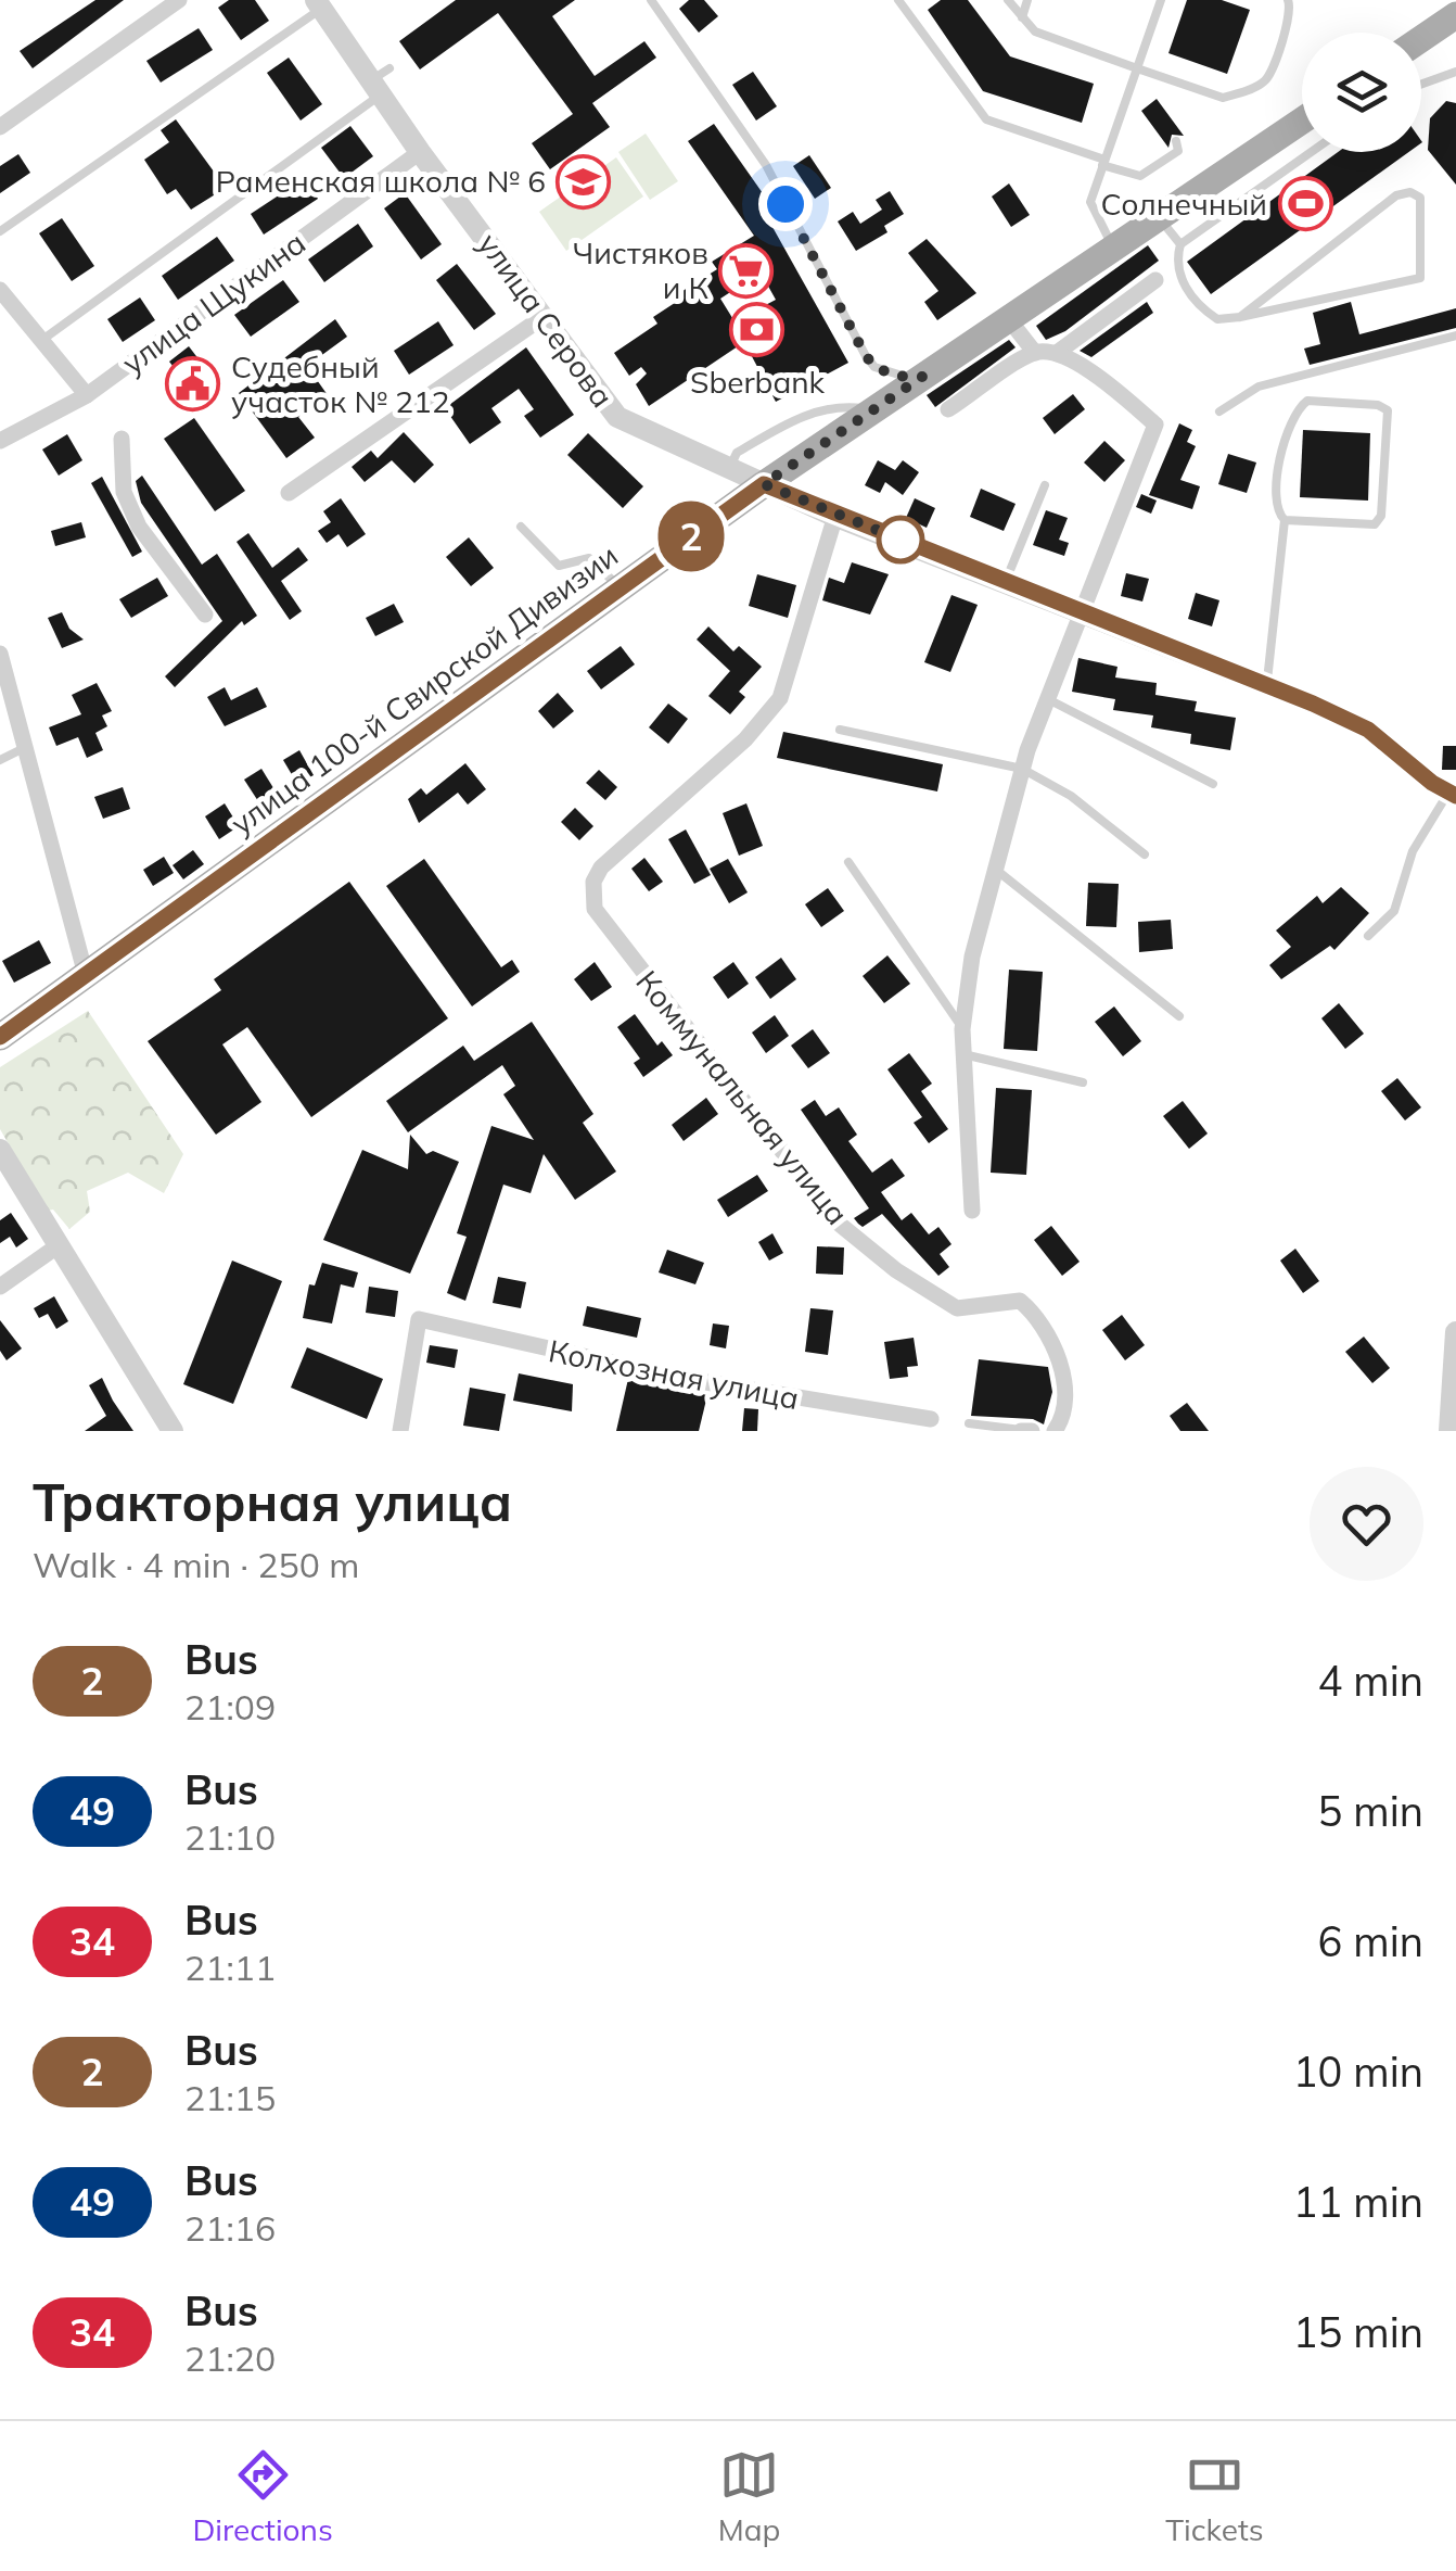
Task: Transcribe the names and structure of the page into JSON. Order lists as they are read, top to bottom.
{
  "streets": {
    "main road": ["улица 100-й Свирской Дивизии"],
    "street": [
      "улица Щукина",
      "улица Серова",
      "Коммунальная улица",
      "Колхозная улица"
    ]
  },
  "crossings": [
    ["улица Щукина", "улица Серова"],
    ["улица Серова", "улица 100-й Свирской Дивизии"],
    ["улица Серова", "Коммунальная улица"]
  ],
  "places": {
    "school or university": ["Раменская школа № 6"],
    "sports": ["Солнечный"],
    "supermarket": ["Чистяков и К"],
    "bank": ["Sberbank"],
    "public building": ["Судебный участок № 212"]
  },
  "lines": ["bus line 2"],
  "page": {
    "on_map": "2",
    "heading": ["Тракторная улица", "Walk · 4 min · 250 m"],
    "list": [
      {
        "mark": "2",
        "name": "Bus",
        "note": "21:09",
        "value": "4 min"
      },
      {
        "mark": "49",
        "name": "Bus",
        "note": "21:10",
        "value": "5 min"
      },
      {
        "mark": "34",
        "name": "Bus",
        "note": "21:11",
        "value": "6 min"
      },
      {
        "mark": "2",
        "name": "Bus",
        "note": "21:15",
        "value": "10 min"
      },
      {
        "mark": "49",
        "name": "Bus",
        "note": "21:16",
        "value": "11 min"
      },
      {
        "mark": "34",
        "name": "Bus",
        "note": "21:20",
        "value": "15 min"
      }
    ],
    "tabs": ["Directions", "Map", "Tickets"]
  }
}
